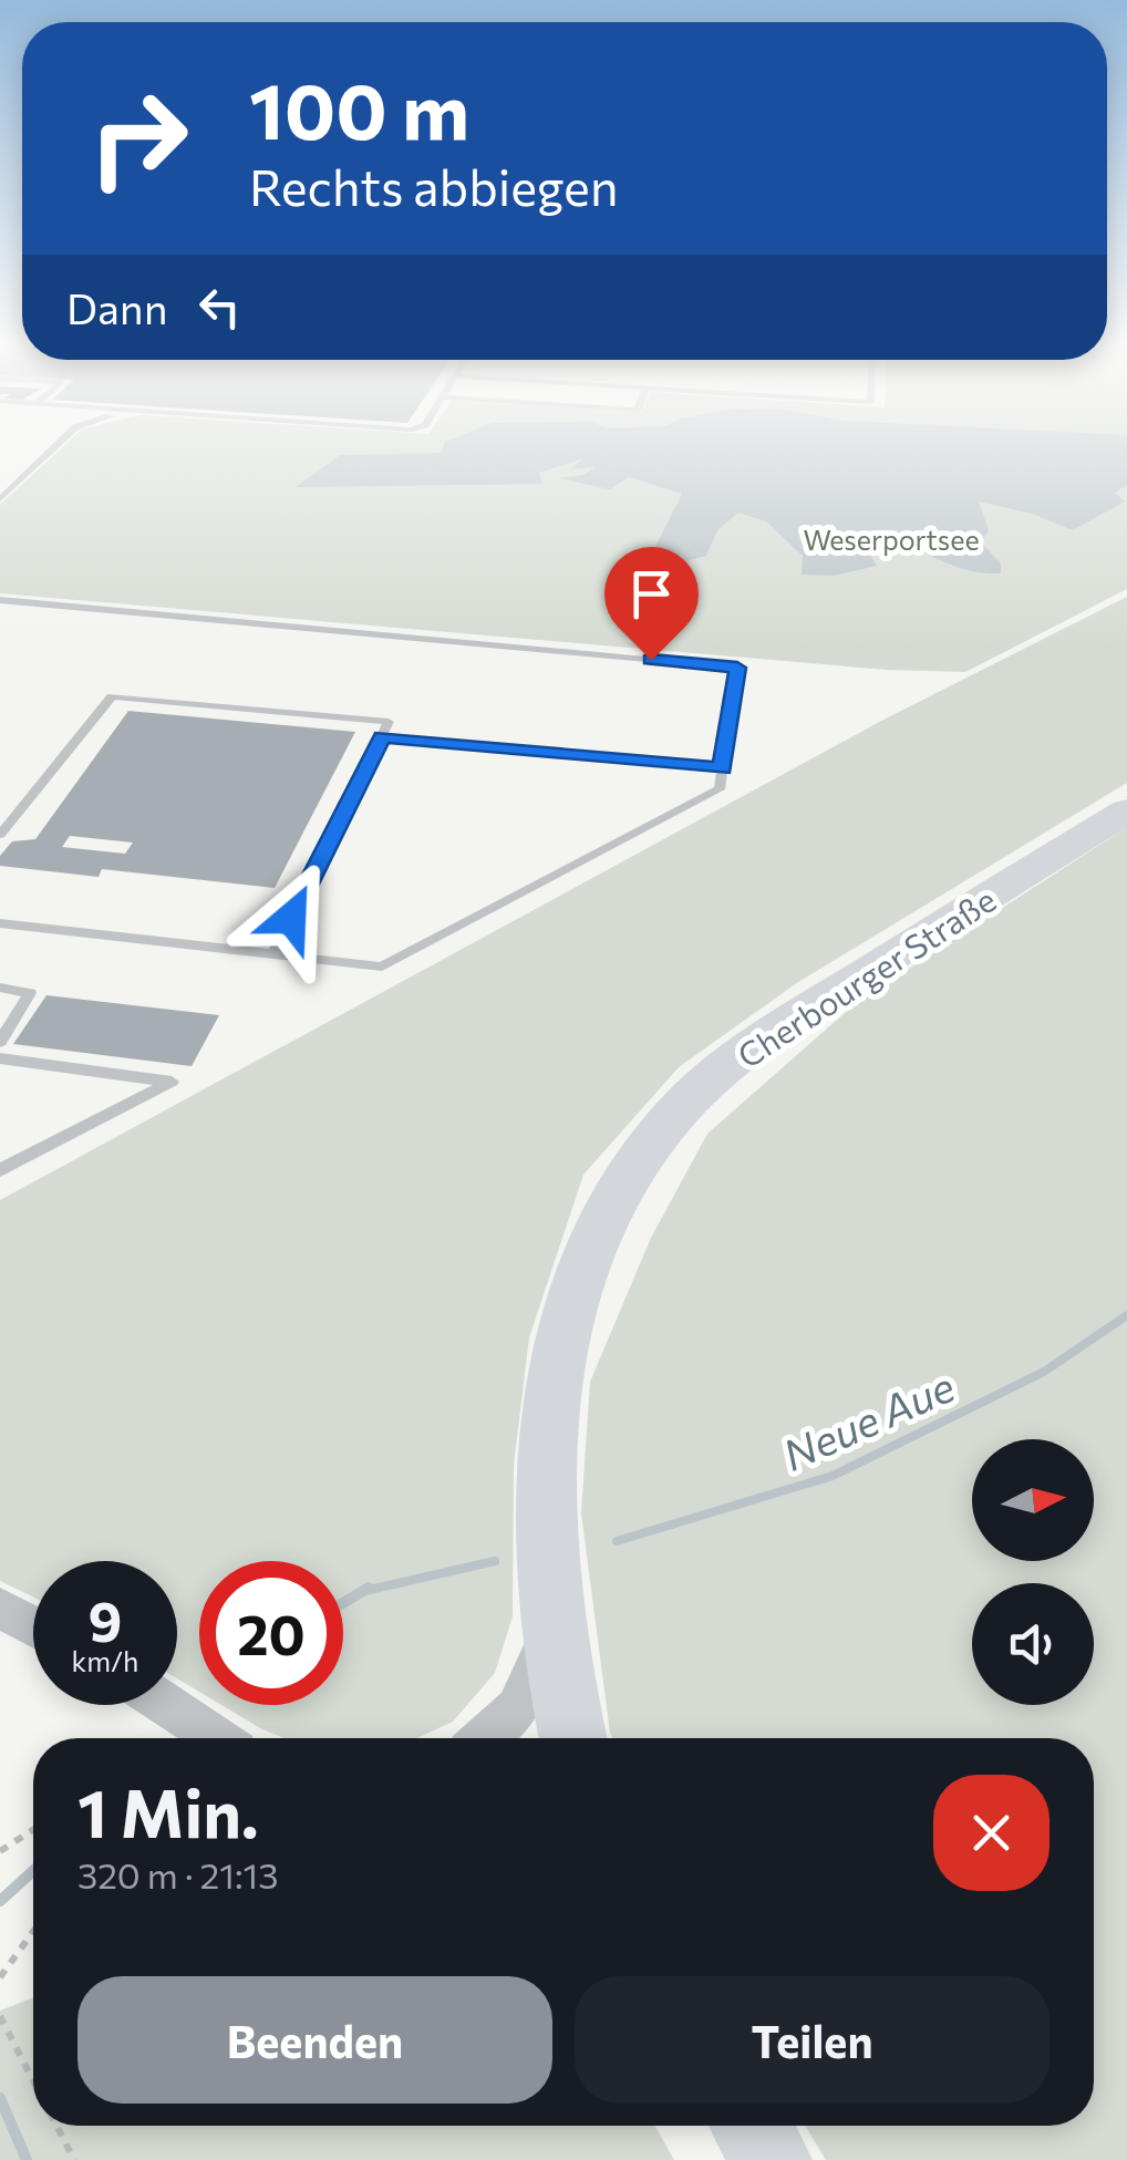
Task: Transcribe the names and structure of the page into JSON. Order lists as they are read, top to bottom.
{
  "streets": {
    "main road": ["Cherbourger Straße"]
  },
  "water": ["Neue Aue"],
  "parks": ["Weserportsee"],
  "north": "right",
  "page": {
    "turn": ["100 m", "Rechts abbiegen"],
    "then": "Dann",
    "speed": "9 km/h",
    "limit": "20",
    "heading": ["1 Min.", "320 m · 21:13"],
    "buttons": ["Beenden", "Teilen"]
  }
}
